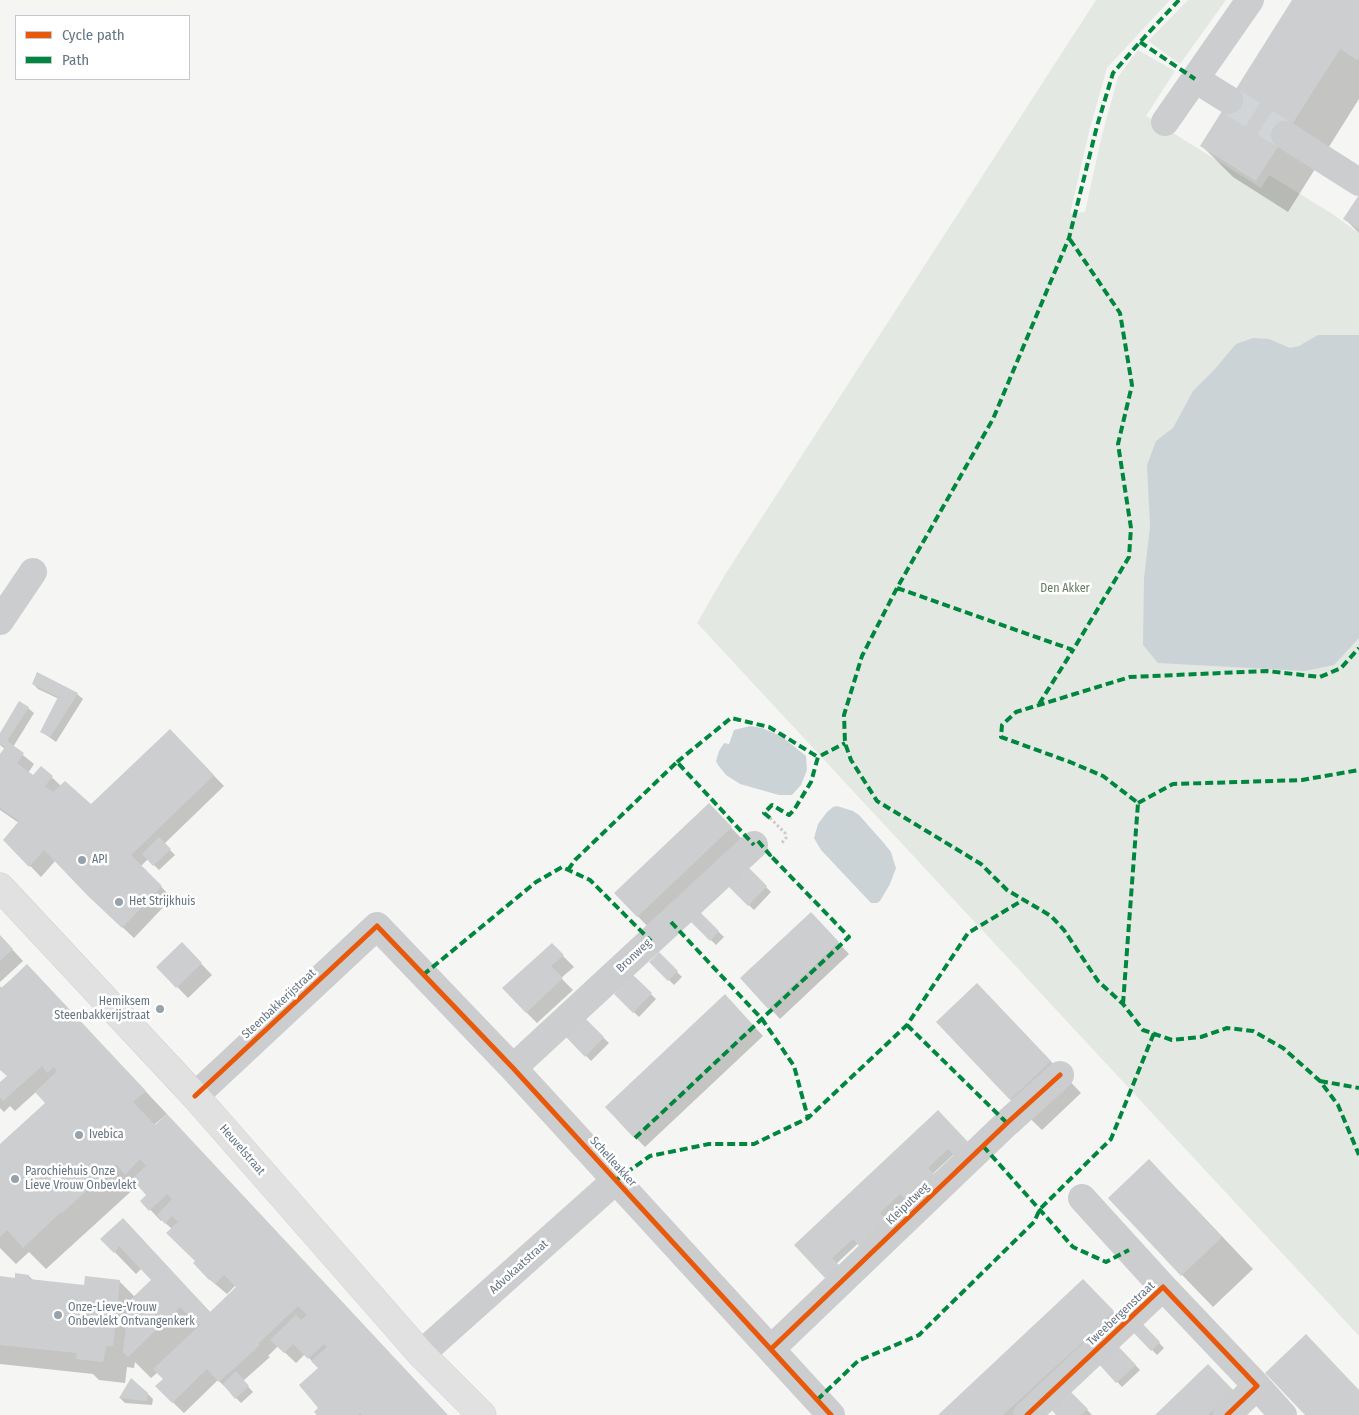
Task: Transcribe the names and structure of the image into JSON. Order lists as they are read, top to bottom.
{
  "streets": {
    "main road": ["Heuvelstraat"],
    "street": [
      "Bronweg",
      "Steenbakkerijstraat",
      "Schelleakker",
      "Kleiputweg",
      "Advokaatstraat",
      "Tweebergenstraat"
    ]
  },
  "crossings": [
    ["Bronweg", "Schelleakker"],
    ["Steenbakkerijstraat", "Heuvelstraat"],
    ["Steenbakkerijstraat", "Schelleakker"],
    ["Heuvelstraat", "Advokaatstraat"],
    ["Schelleakker", "Kleiputweg"],
    ["Schelleakker", "Advokaatstraat"]
  ],
  "parks": ["Den Akker"],
  "places": [
    "API",
    "Het Strijkhuis",
    "Hemiksem Steenbakkerijstraat",
    "Ivebica",
    "Parochiehuis Onze Lieve Vrouw Onbevlekt",
    "Onze-Lieve-Vrouw Onbevlekt Ontvangenkerk"
  ],
  "legend": ["Cycle path", "Path"]
}
